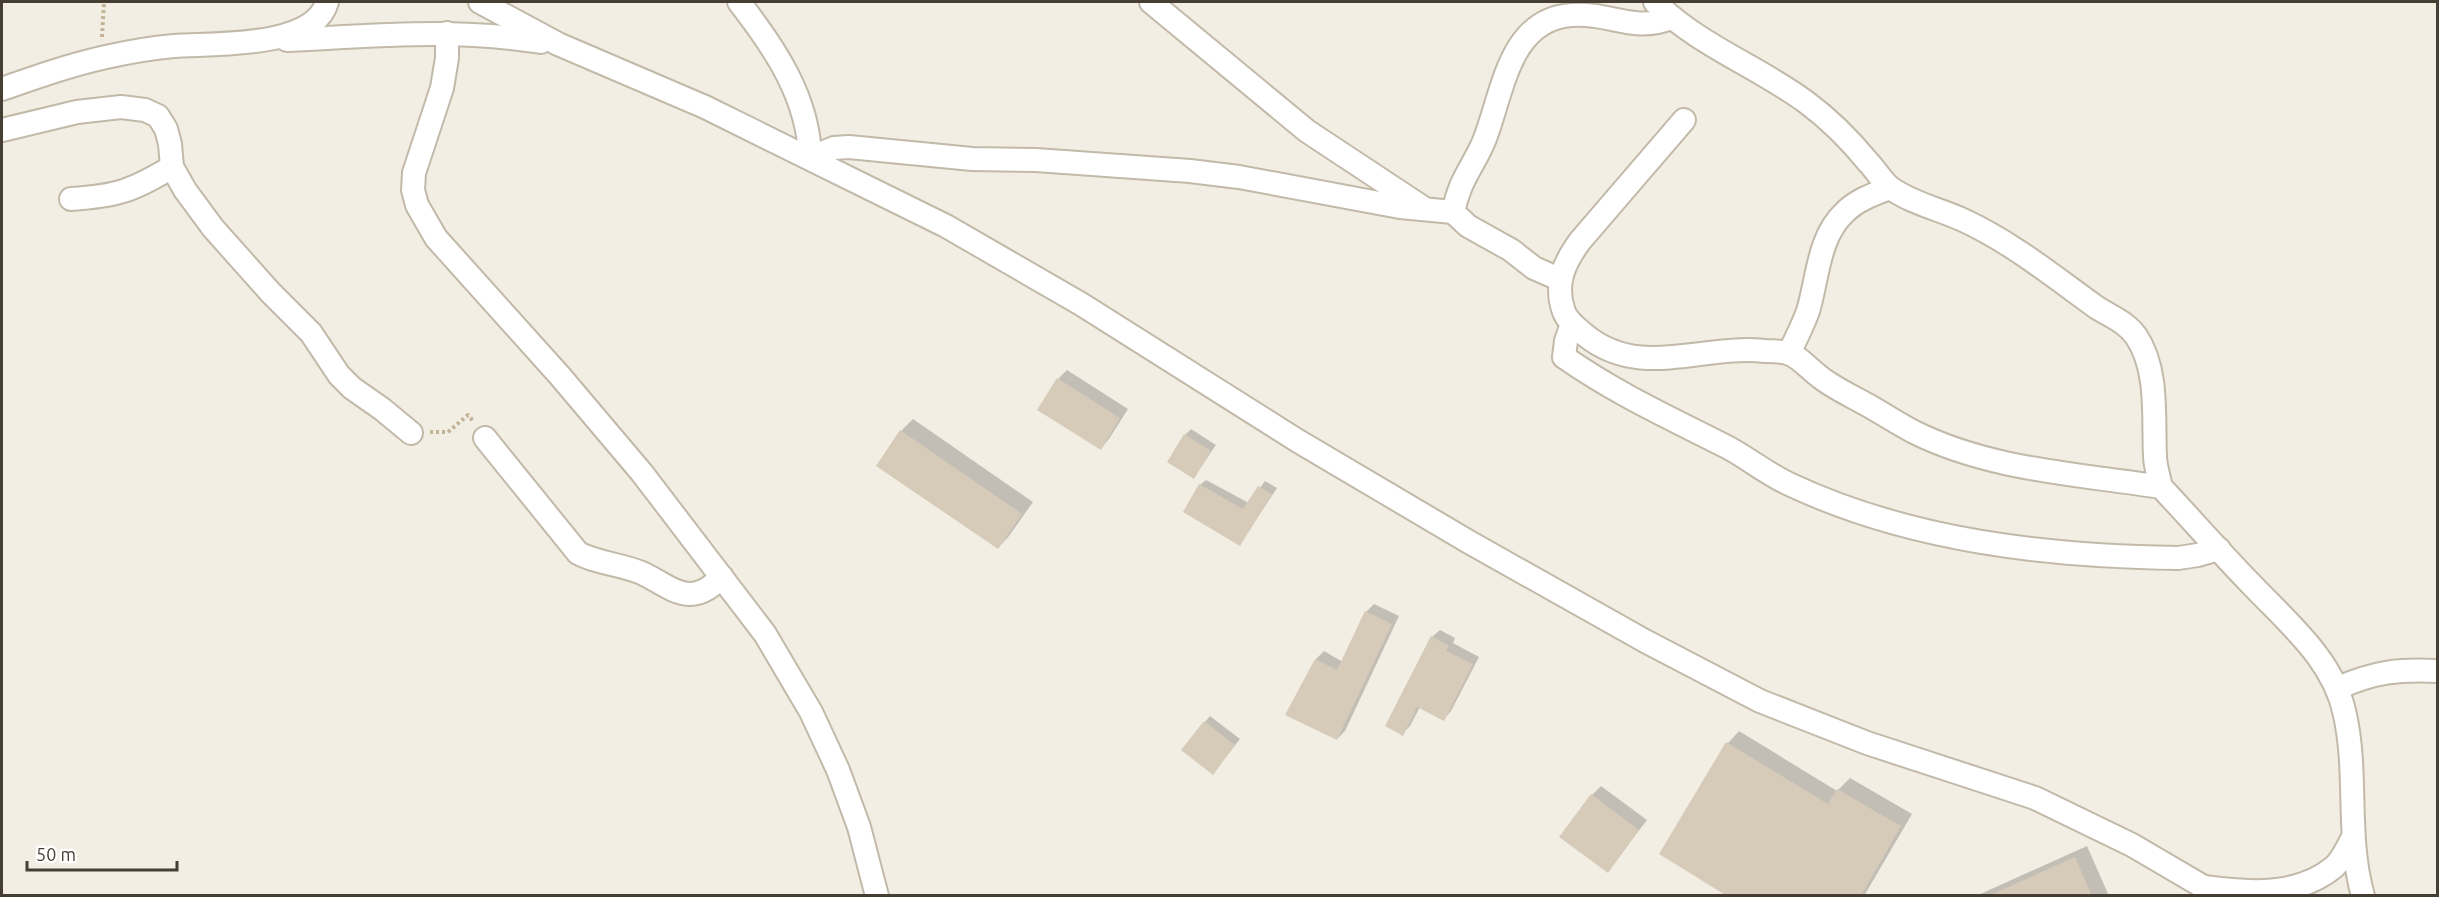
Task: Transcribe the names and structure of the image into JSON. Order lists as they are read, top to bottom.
{
  "scale_bar": "50 m"
}
